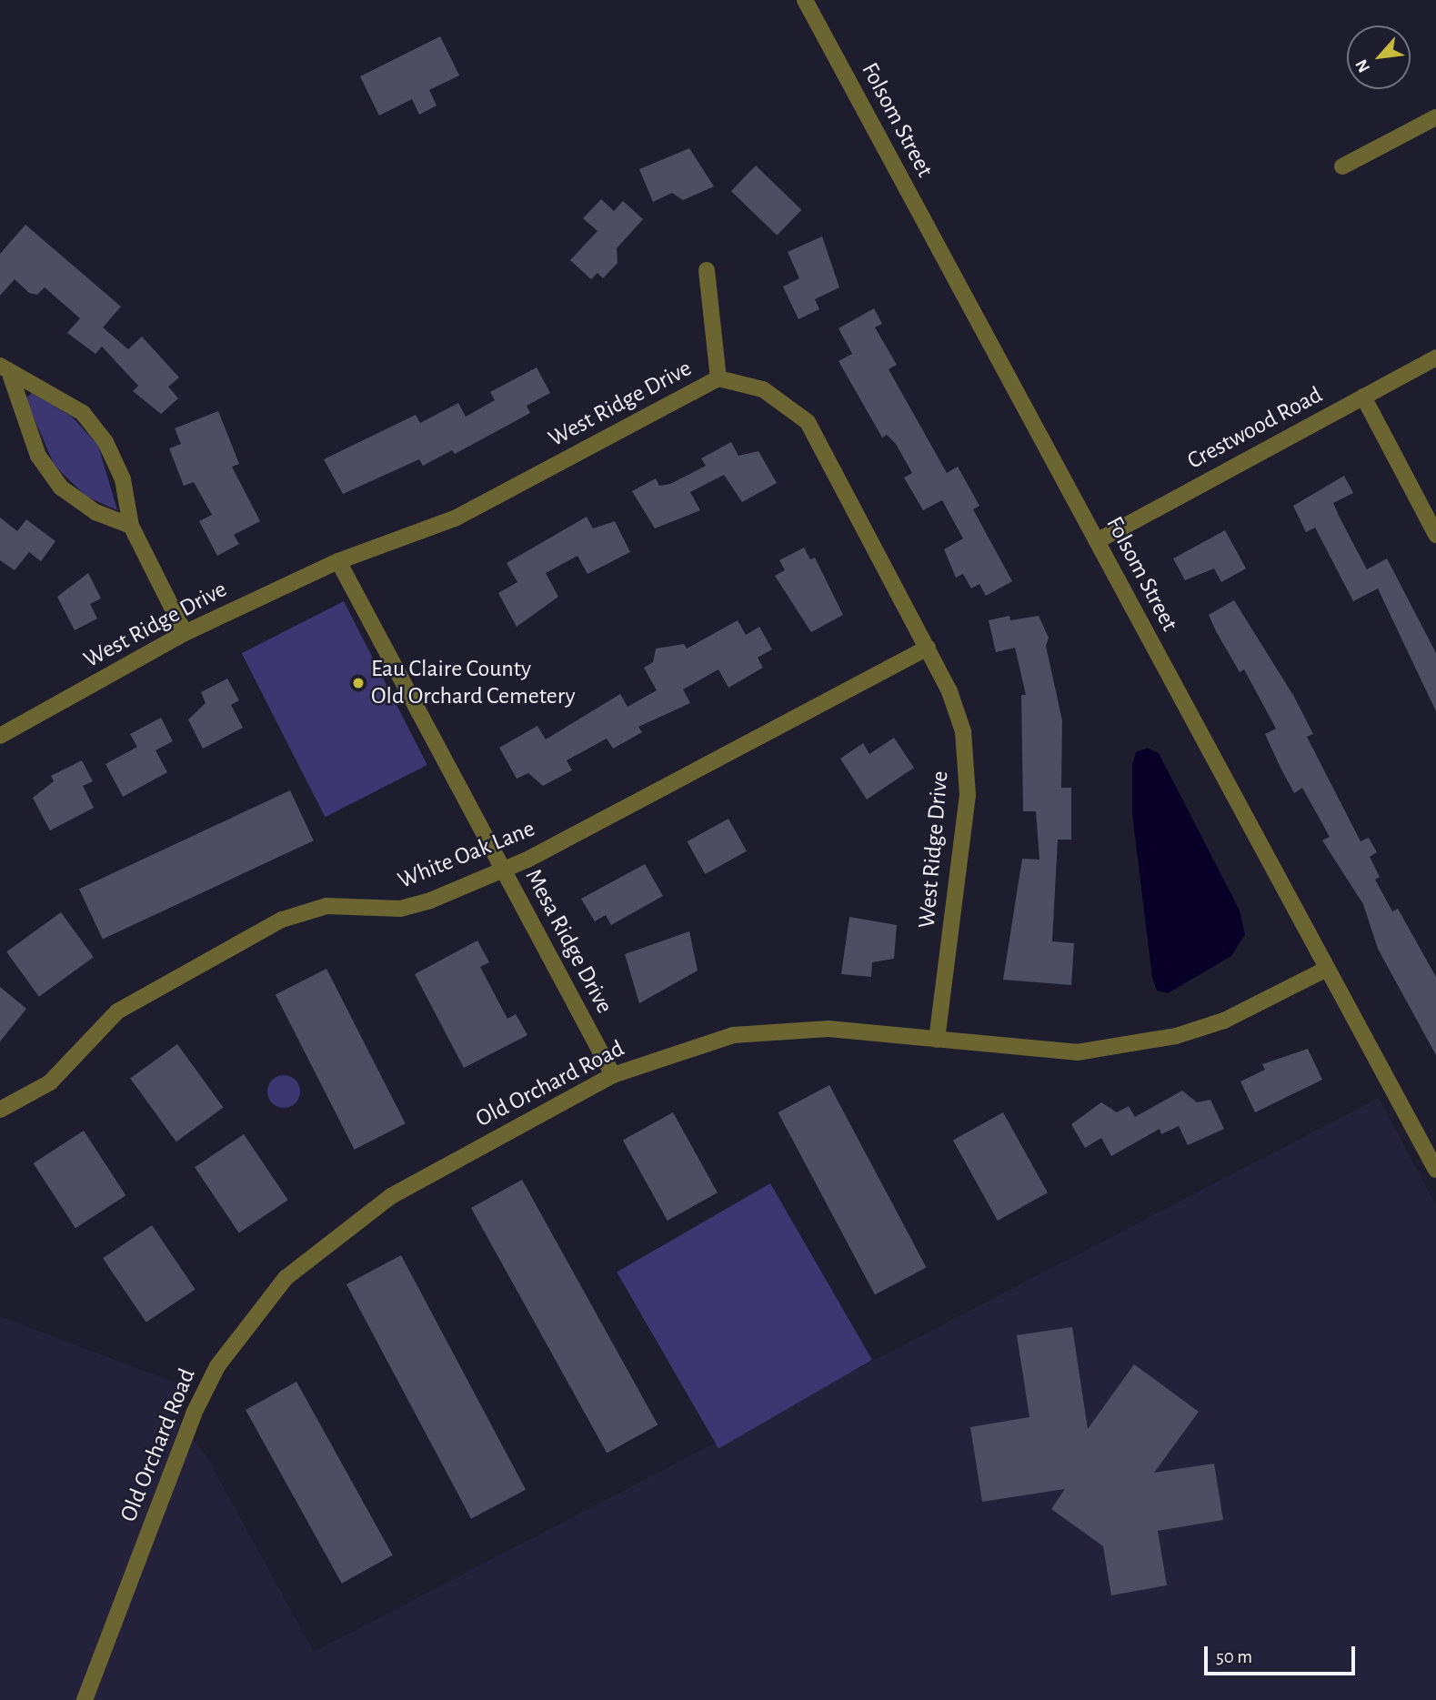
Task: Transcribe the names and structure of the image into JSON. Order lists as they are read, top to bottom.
{
  "streets": {
    "street": [
      "Folsom Street",
      "West Ridge Drive",
      "Crestwood Road",
      "White Oak Lane",
      "Mesa Ridge Drive",
      "Old Orchard Road"
    ]
  },
  "crossings": [
    ["Folsom Street", "Crestwood Road"],
    ["Folsom Street", "Old Orchard Road"],
    ["West Ridge Drive", "White Oak Lane"],
    ["West Ridge Drive", "Mesa Ridge Drive"],
    ["West Ridge Drive", "Old Orchard Road"],
    ["White Oak Lane", "Mesa Ridge Drive"],
    ["Mesa Ridge Drive", "Old Orchard Road"]
  ],
  "places": ["Eau Claire County Old Orchard Cemetery"],
  "scale_bar": "50 m",
  "north": "bottom left"
}
